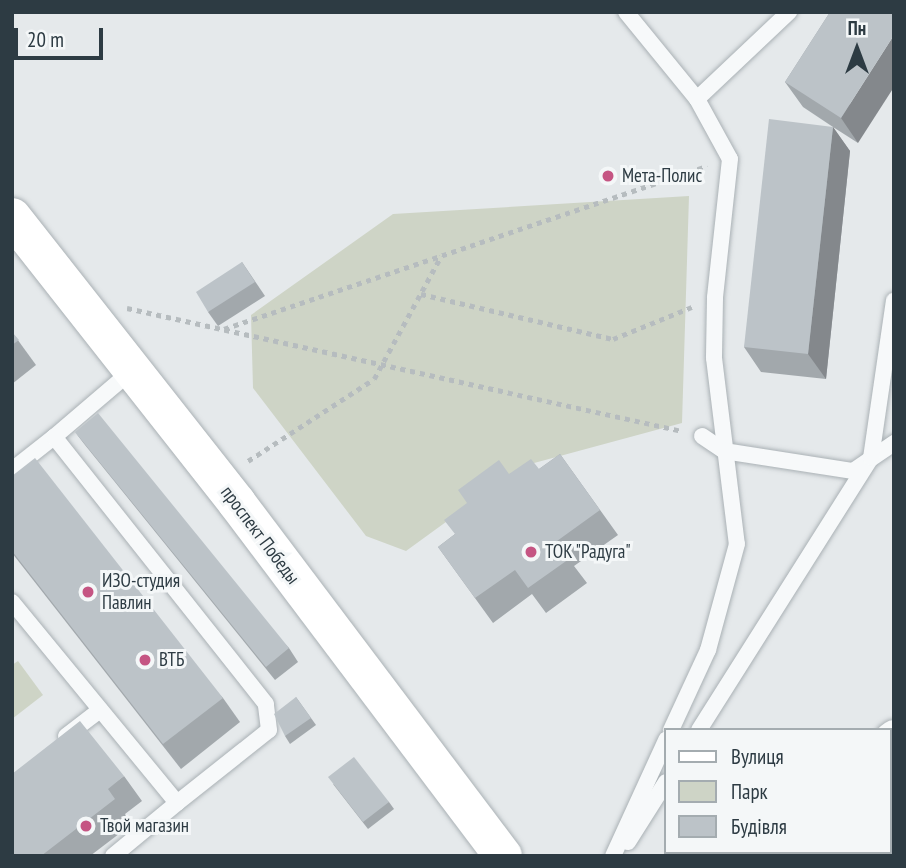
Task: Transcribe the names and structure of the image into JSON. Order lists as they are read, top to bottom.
{
  "streets": {
    "street": ["проспект Победы"]
  },
  "places": [
    "Мета-Полис",
    "ТОК \"Радуга\"",
    "ИЗО-студия Павлин",
    "ВТБ",
    "Твой магазин"
  ],
  "legend": ["Вулиця", "Парк", "Будівля"],
  "scale_bar": "20 m",
  "north": "top"
}
